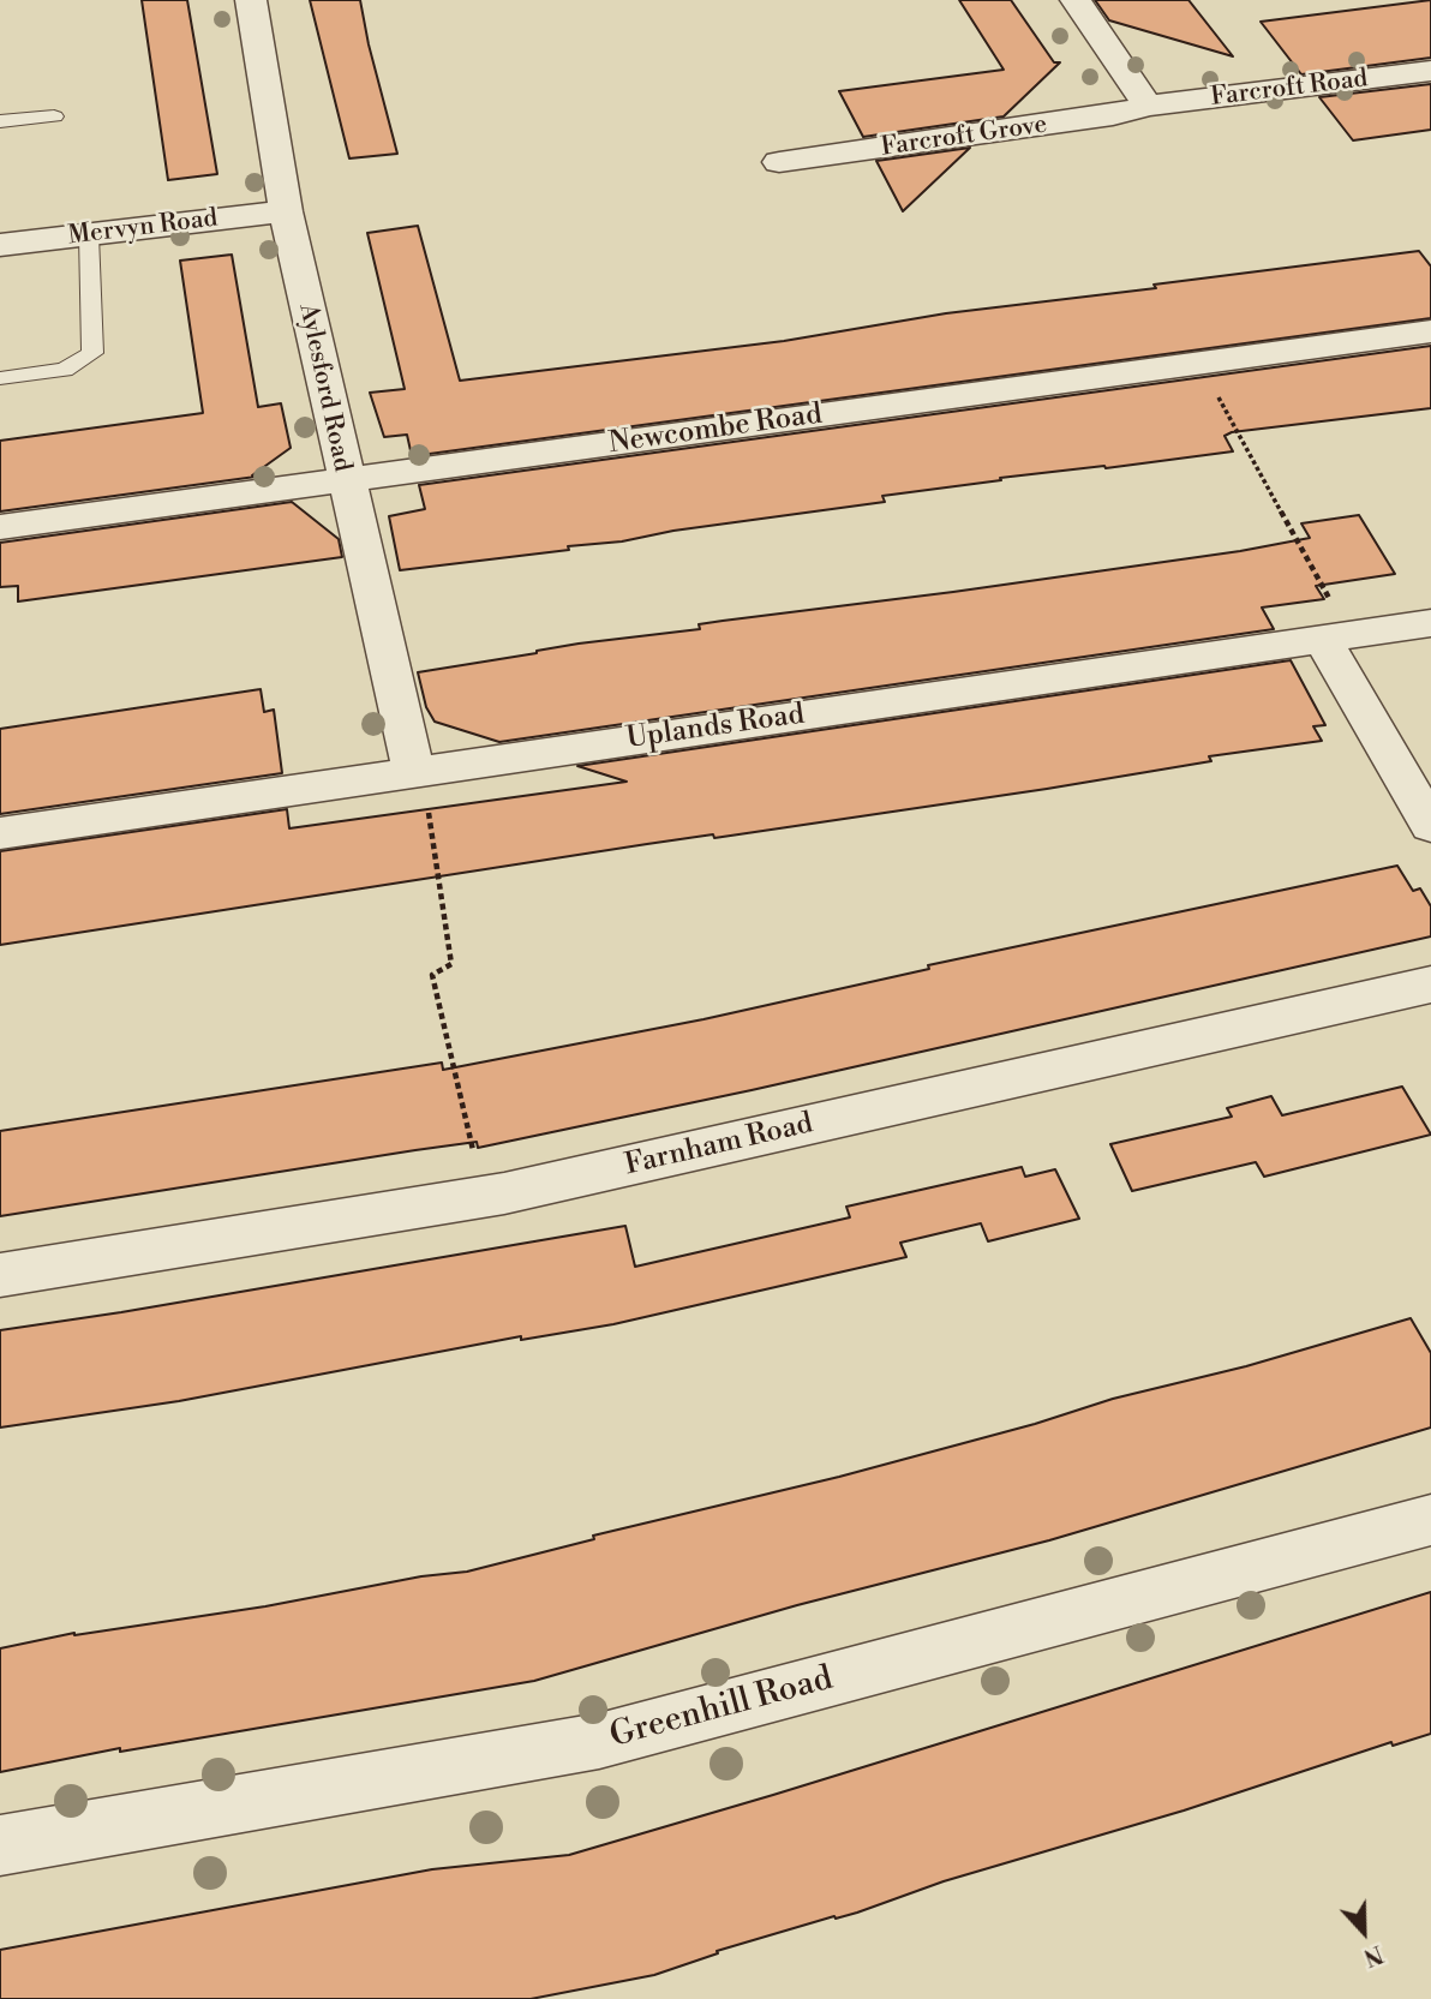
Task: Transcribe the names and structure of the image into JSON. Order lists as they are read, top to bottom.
{
  "streets": {
    "street": [
      "Farcroft Road",
      "Farcroft Grove",
      "Mervyn Road",
      "Aylesford Road",
      "Newcombe Road",
      "Uplands Road",
      "Farnham Road",
      "Greenhill Road"
    ]
  },
  "crossings": [
    ["Farcroft Road", "Farcroft Grove"],
    ["Mervyn Road", "Aylesford Road"],
    ["Aylesford Road", "Newcombe Road"],
    ["Aylesford Road", "Uplands Road"]
  ],
  "north": "bottom"
}
